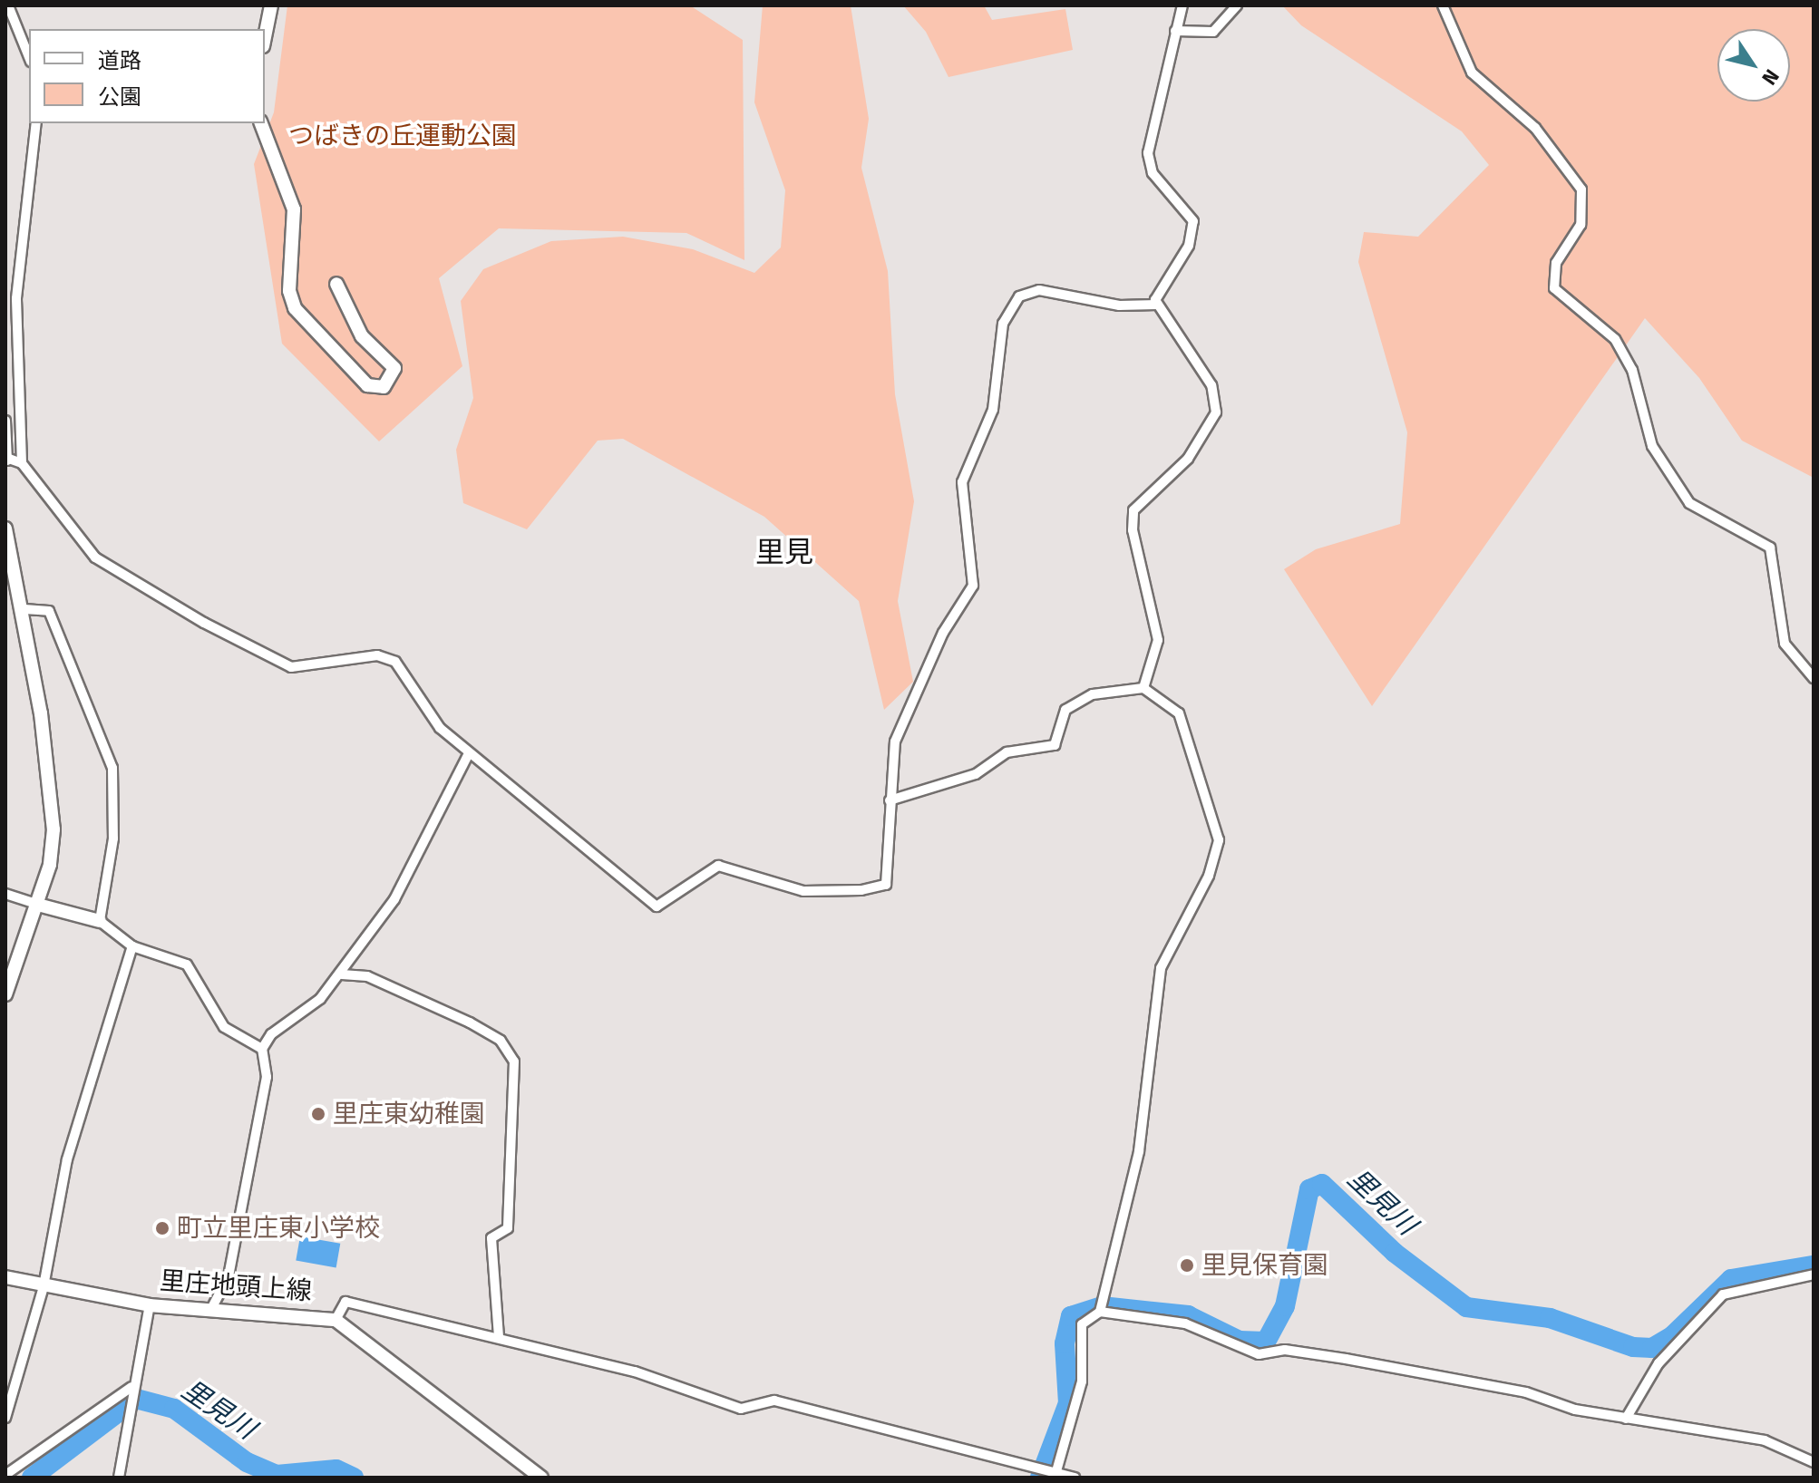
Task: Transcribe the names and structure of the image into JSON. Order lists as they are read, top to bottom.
{
  "streets": {
    "street": ["里庄地頭上線"]
  },
  "districts": ["里見"],
  "water": ["里見川"],
  "parks": ["つばきの丘運動公園"],
  "places": ["里庄東幼稚園", "町立里庄東小学校", "里見保育園"],
  "legend": ["道路", "公園"],
  "north": "bottom right"
}
